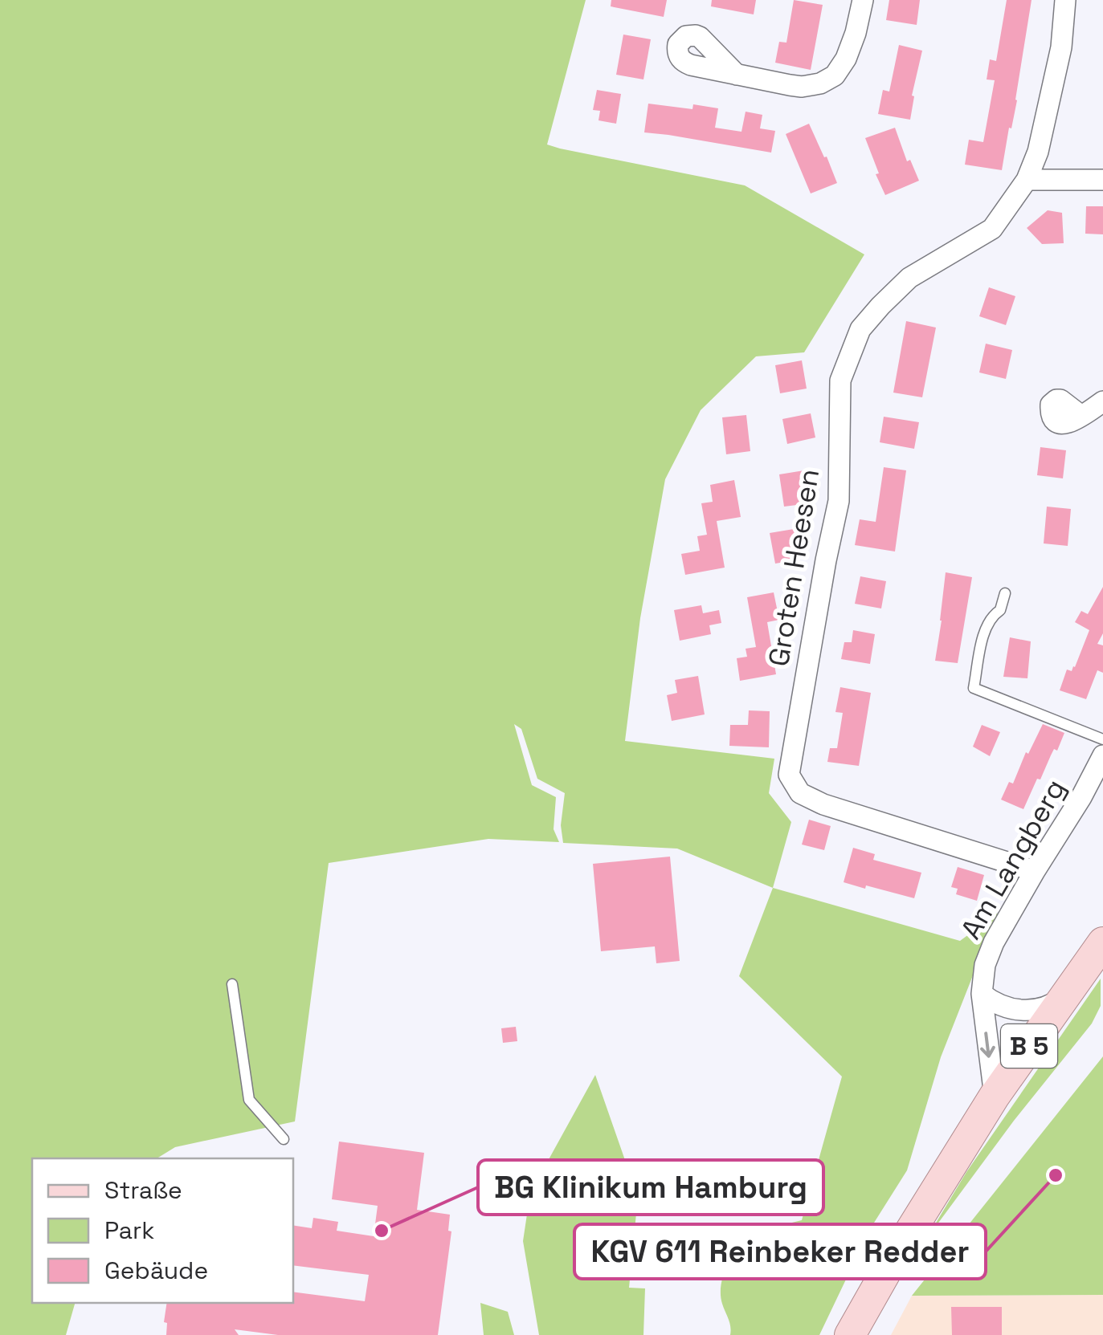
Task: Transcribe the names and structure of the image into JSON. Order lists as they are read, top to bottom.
{
  "streets": {
    "main road": ["B 5"],
    "street": ["Groten Heesen", "Am Langberg"]
  },
  "crossings": [
    ["Groten Heesen", "Am Langberg"],
    ["Am Langberg", "B 5"]
  ],
  "places": ["KGV 611 Reinbeker Redder", "BG Klinikum Hamburg"],
  "legend": ["Straße", "Park", "Gebäude"]
}
